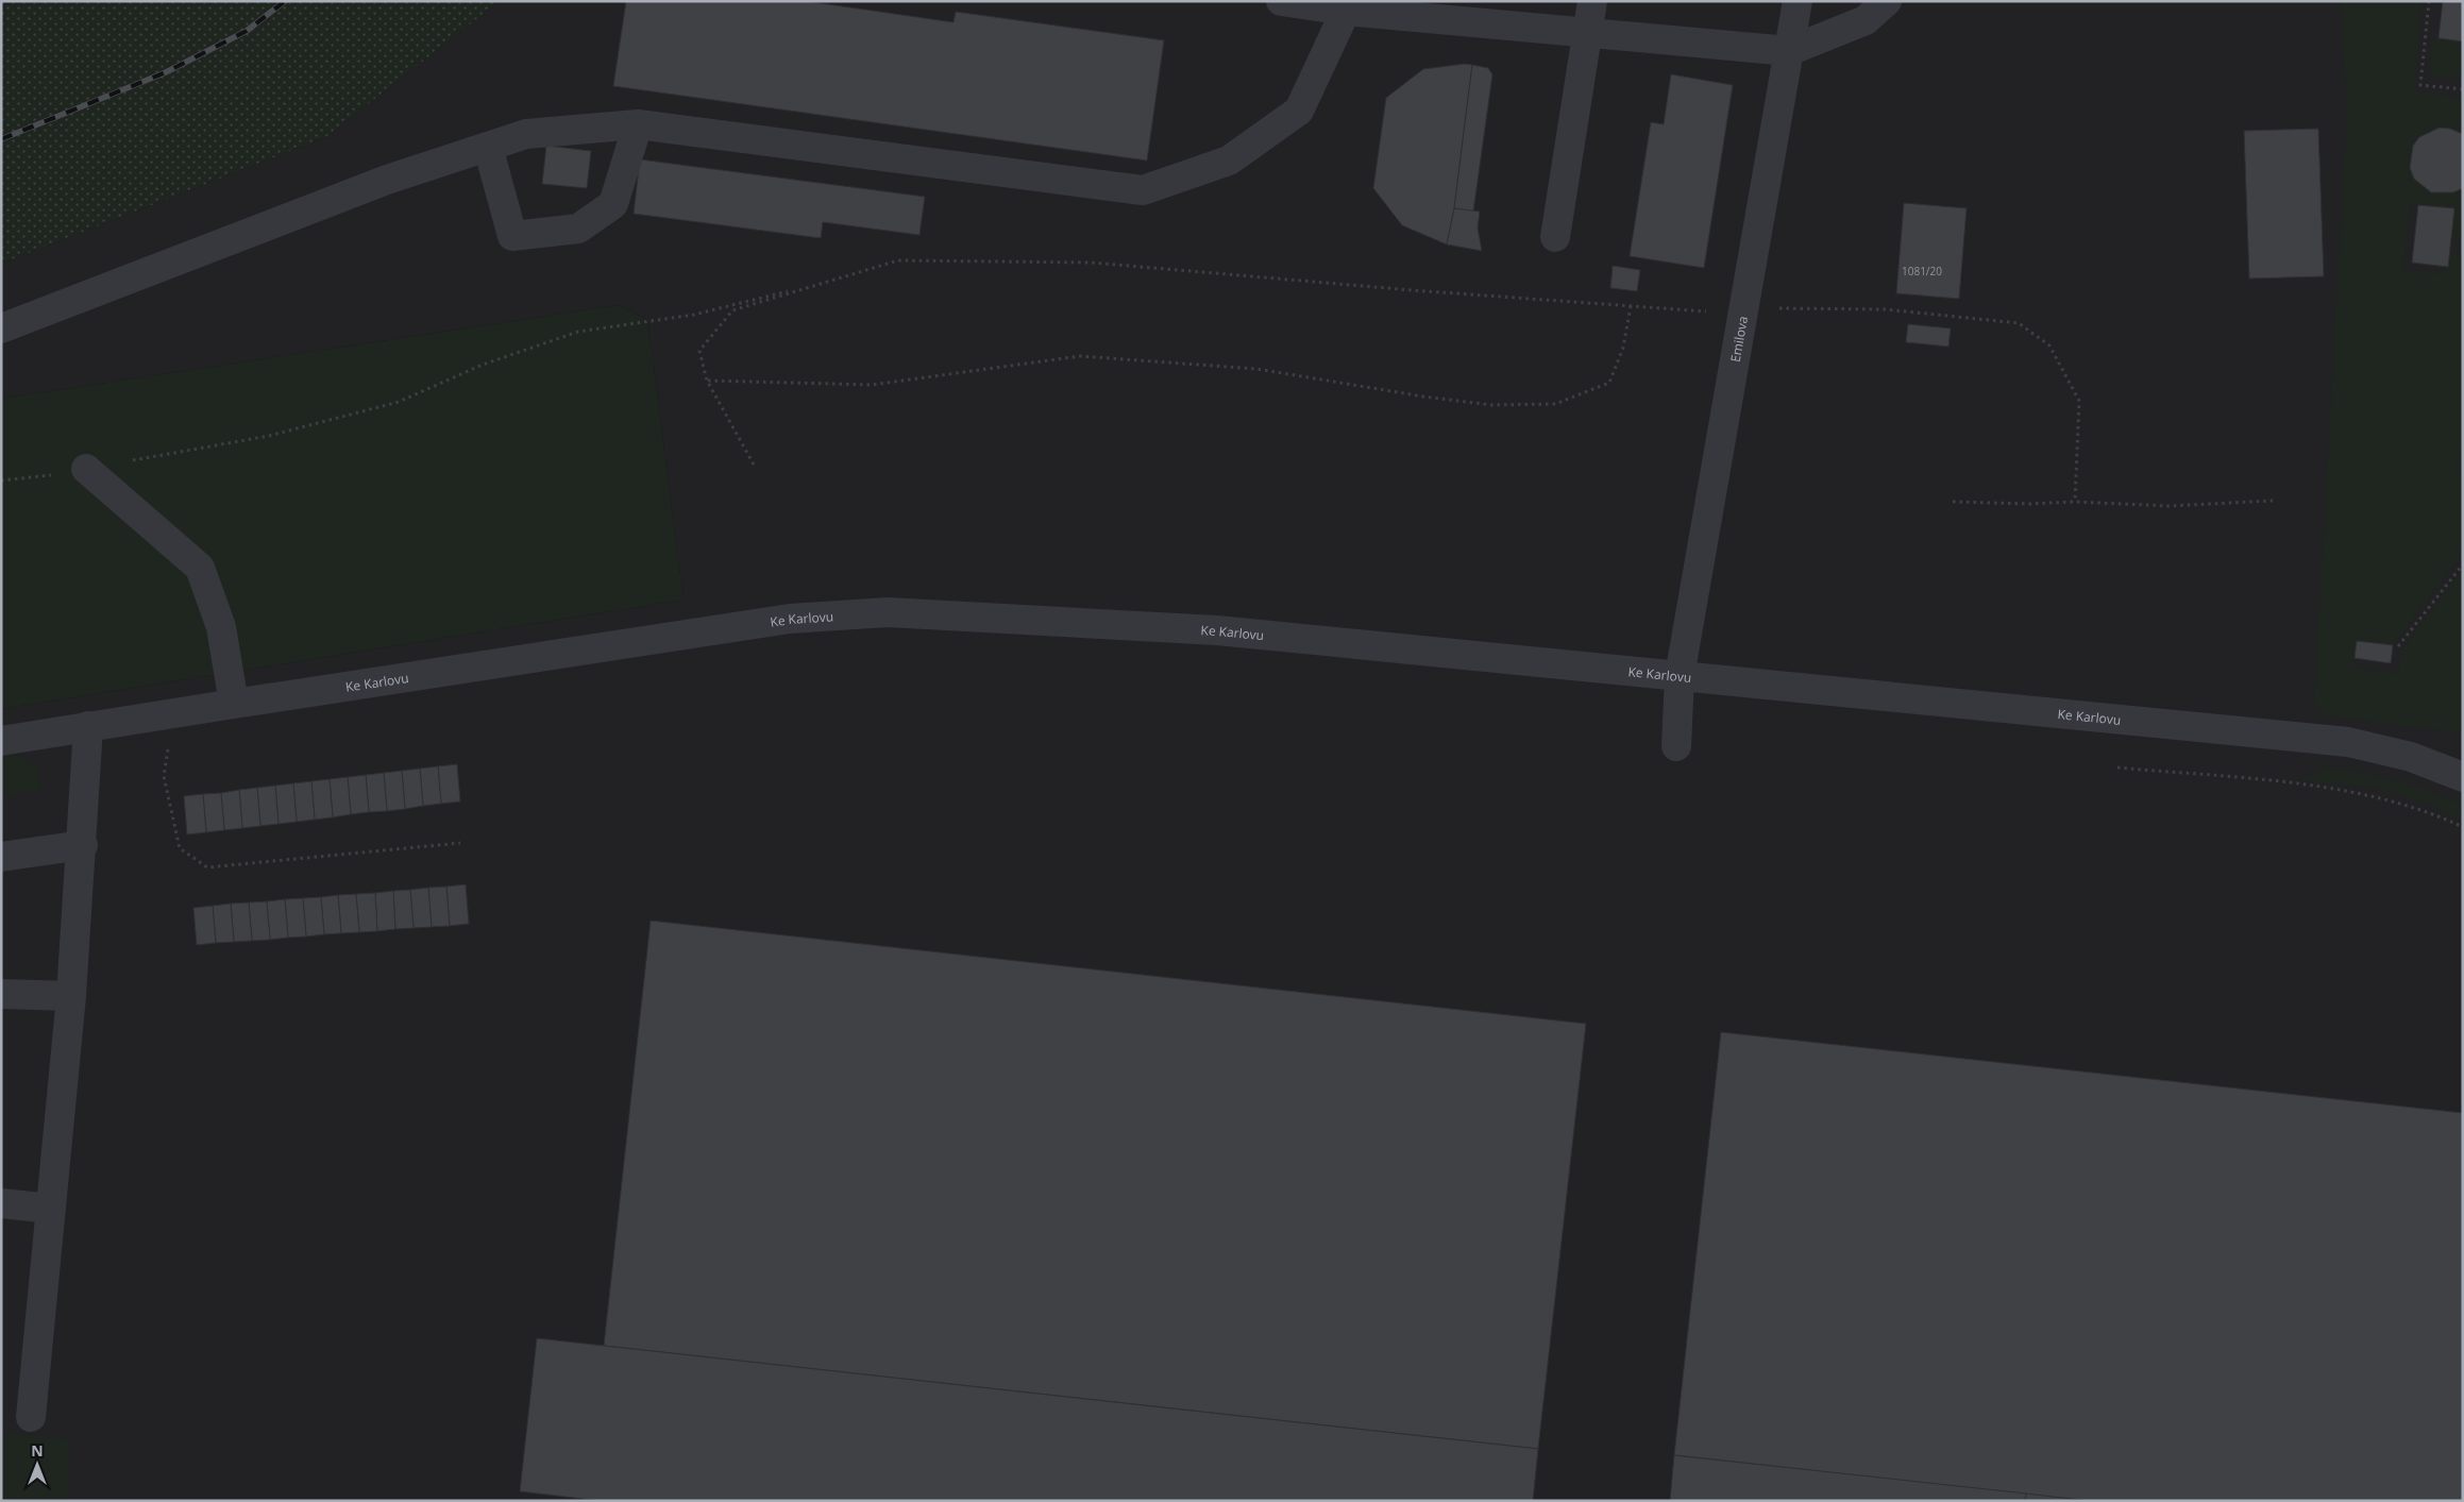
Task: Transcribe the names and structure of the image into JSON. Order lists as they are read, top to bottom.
{
  "streets": {
    "street": ["Emilova", "Ke Karlovu"]
  },
  "crossings": [
    ["Emilova", "Ke Karlovu"]
  ],
  "house_numbers": ["1081/20"],
  "north": "top"
}
